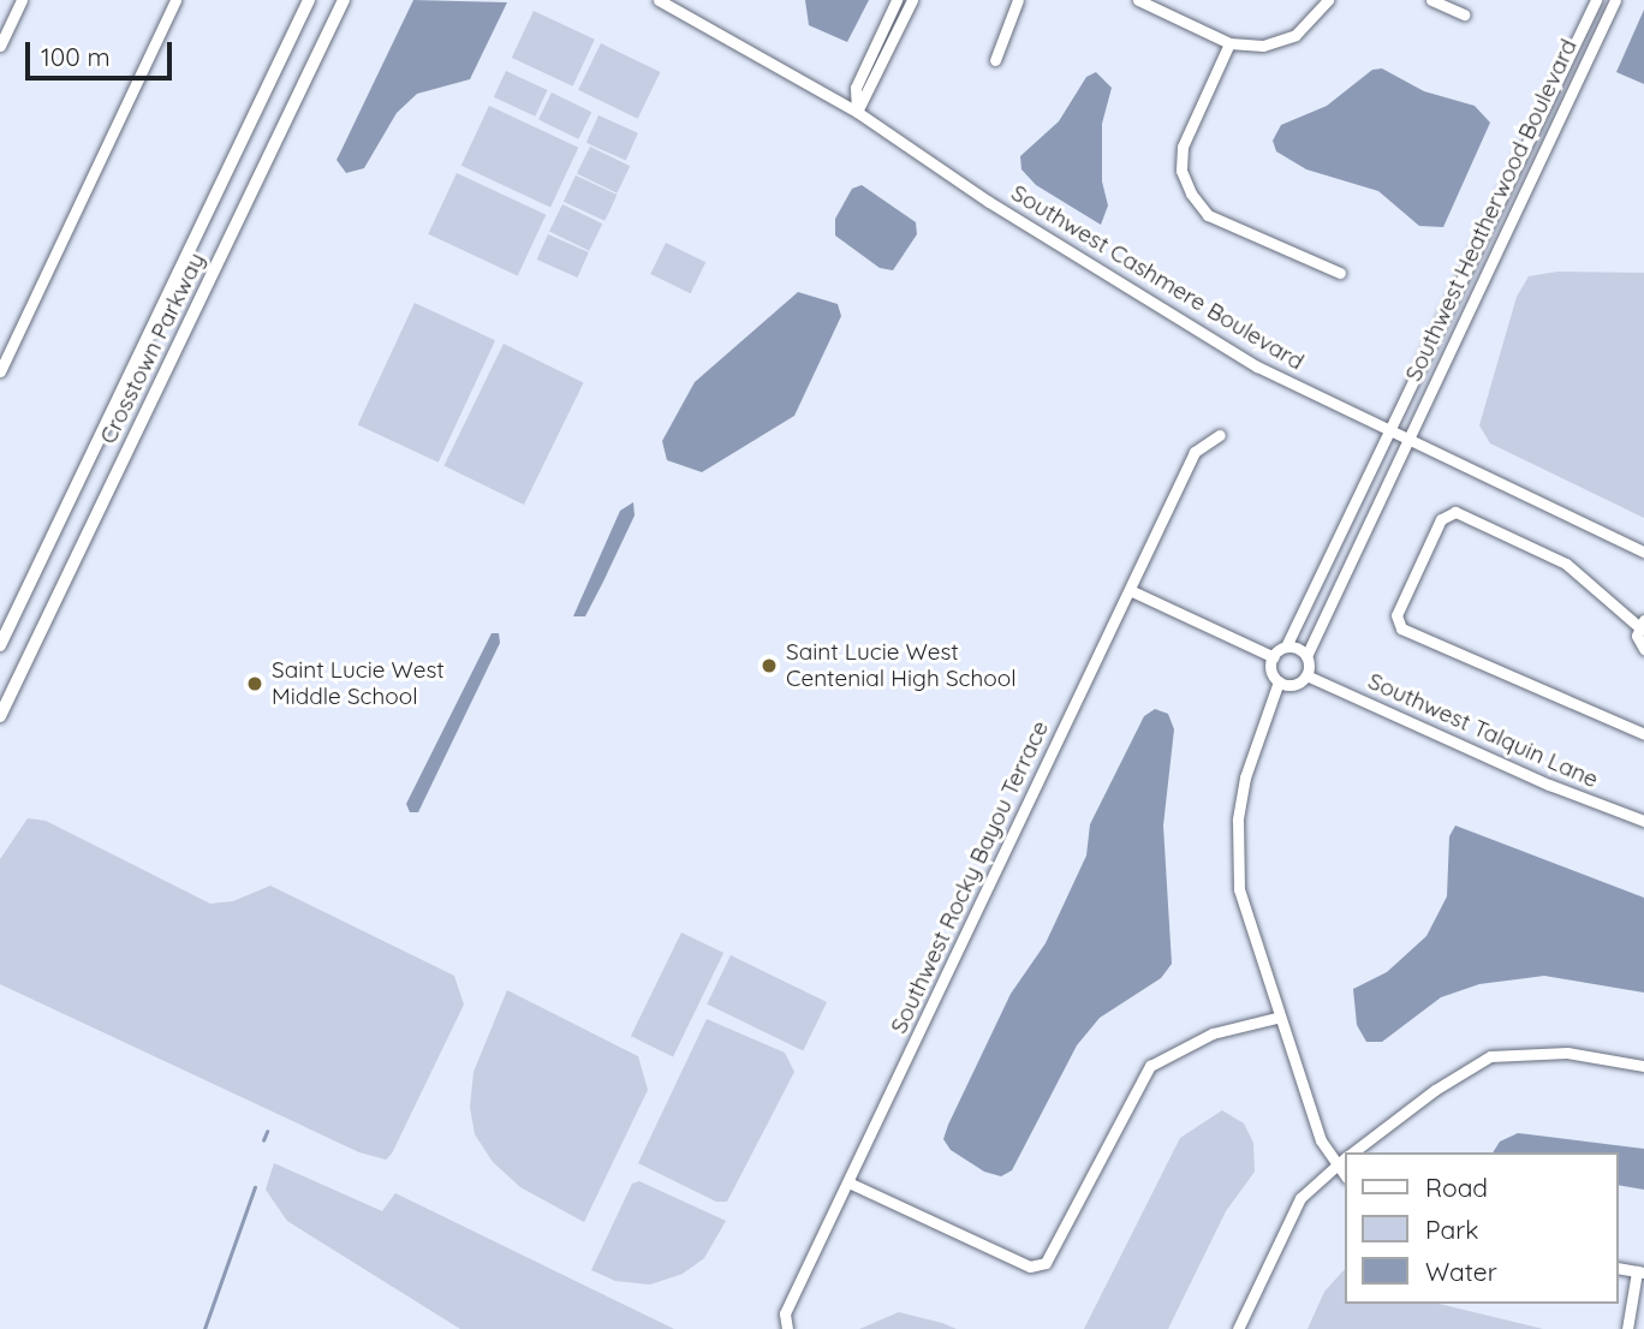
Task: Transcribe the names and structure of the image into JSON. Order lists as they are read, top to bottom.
{
  "streets": {
    "main road": ["Crosstown Parkway"],
    "street": [
      "Southwest Heatherwood Boulevard",
      "Southwest Cashmere Boulevard",
      "Southwest Talquin Lane",
      "Southwest Rocky Bayou Terrace"
    ]
  },
  "crossings": [
    ["Southwest Heatherwood Boulevard", "Southwest Cashmere Boulevard"],
    ["Southwest Heatherwood Boulevard", "Southwest Talquin Lane"]
  ],
  "places": ["Saint Lucie West Centenial High School", "Saint Lucie West Middle School"],
  "legend": ["Road", "Park", "Water"],
  "scale_bar": "100 m"
}
